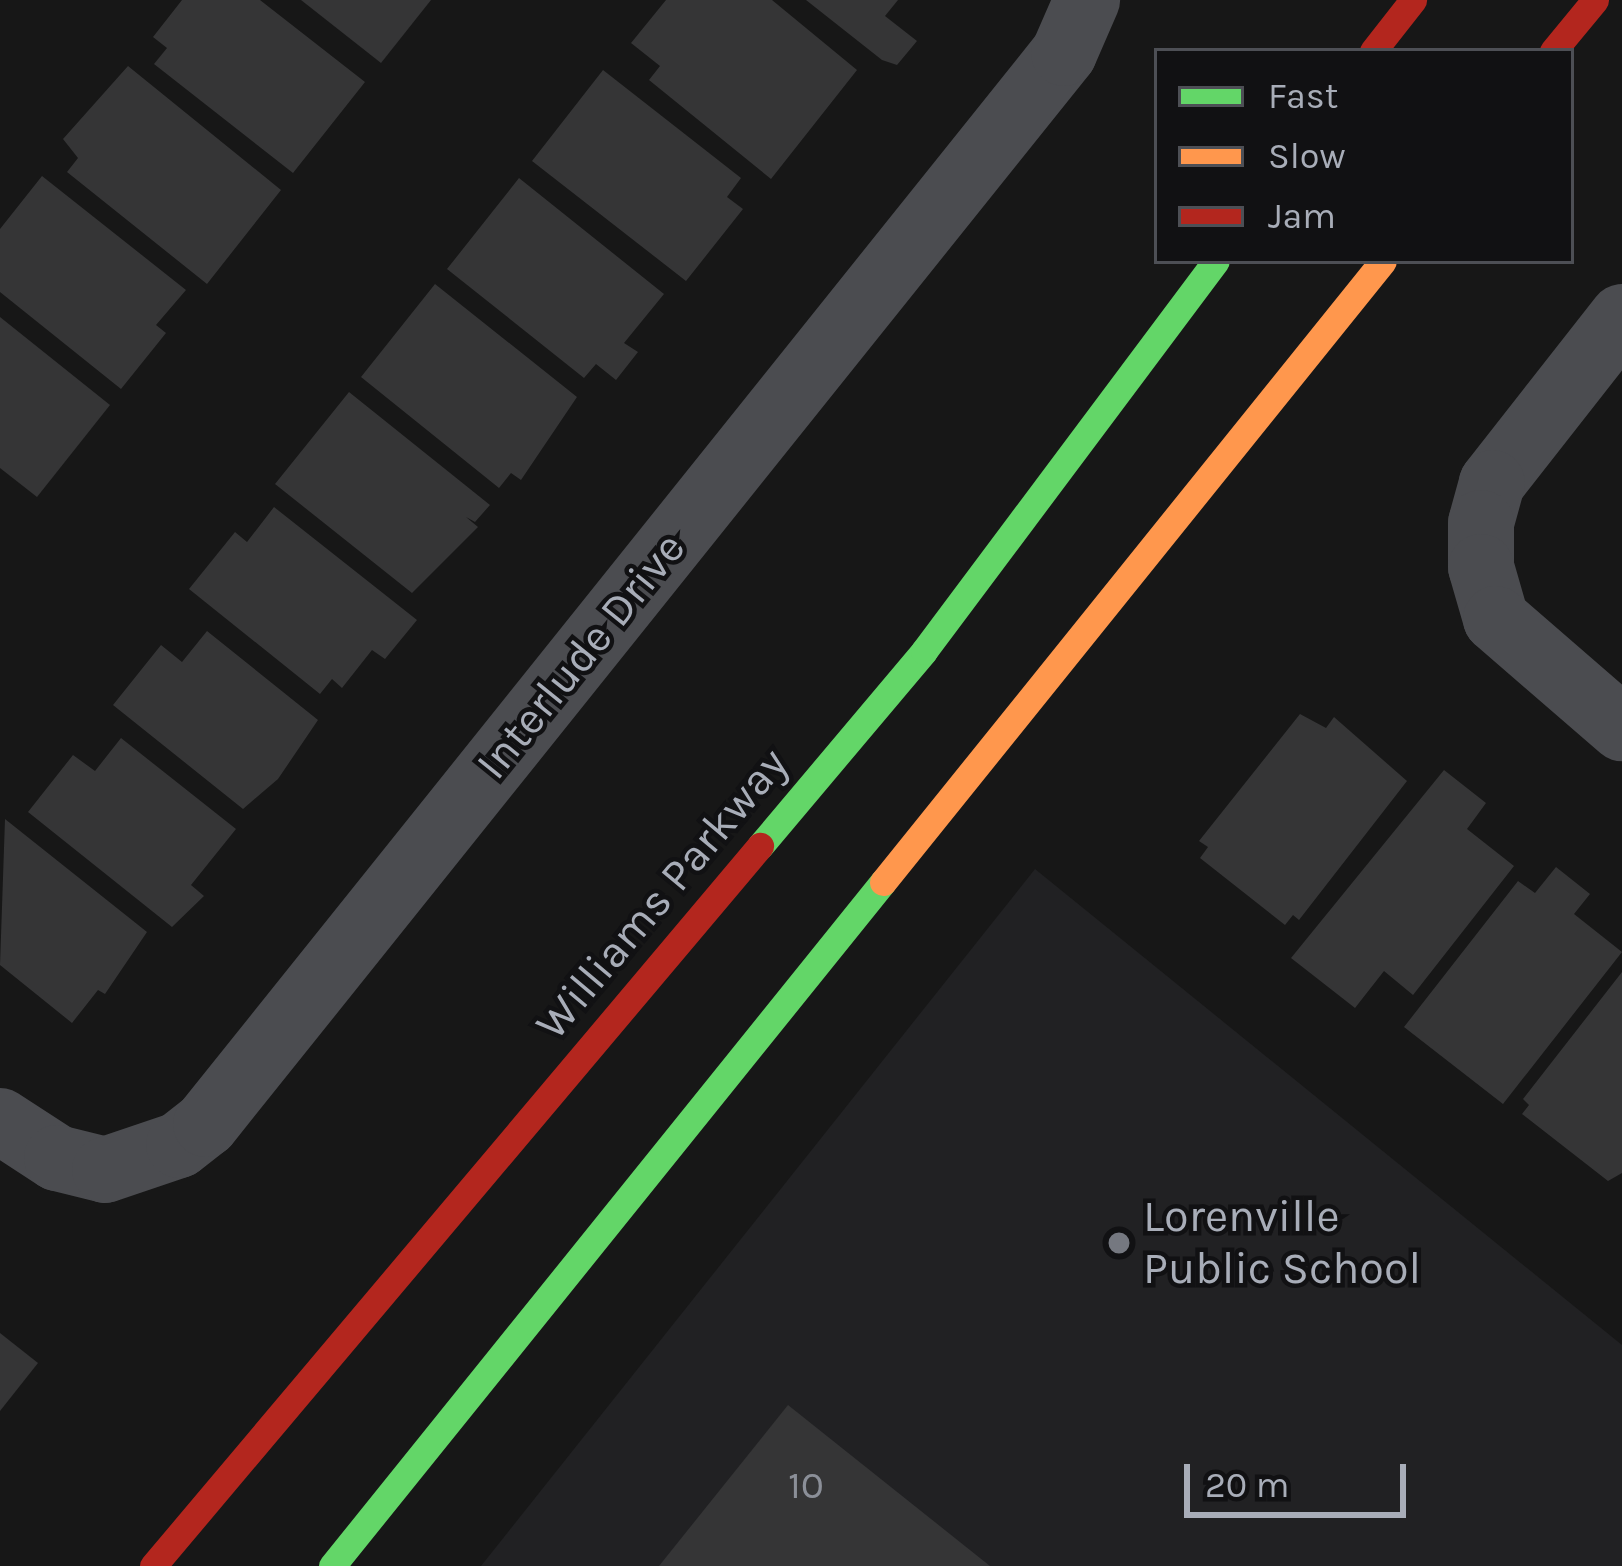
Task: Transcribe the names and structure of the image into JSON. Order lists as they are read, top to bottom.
{
  "streets": {
    "main road": ["Williams Parkway"],
    "street": ["Interlude Drive"]
  },
  "places": ["Lorenville Public School"],
  "house_numbers": ["10"],
  "legend": ["Fast", "Slow", "Jam"],
  "scale_bar": "20 m"
}
